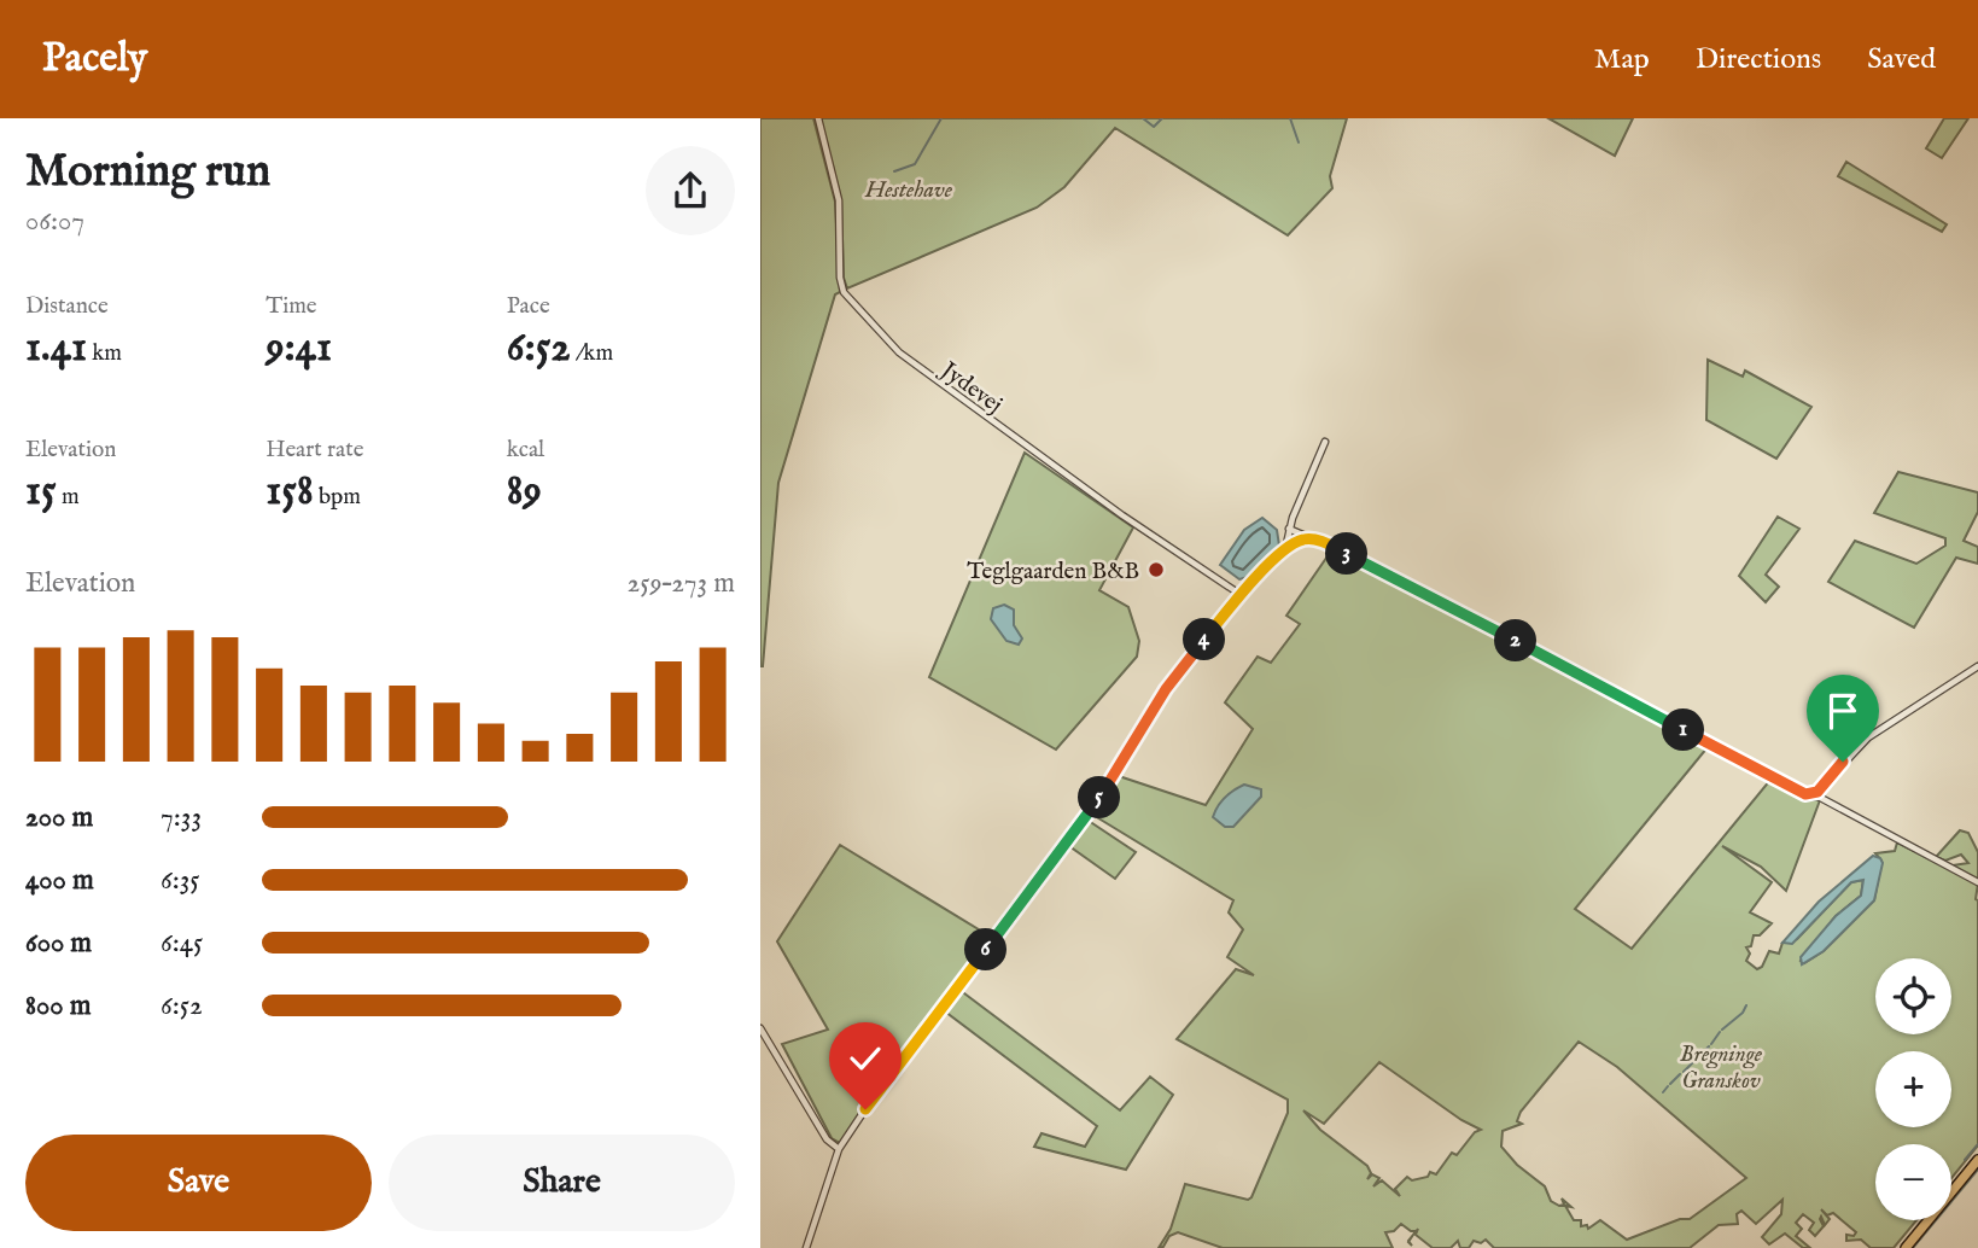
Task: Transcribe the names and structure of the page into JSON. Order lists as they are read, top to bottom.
{
  "streets": {
    "street": ["Jydevej"]
  },
  "parks": ["Hestehave", "Bregninge Granskov"],
  "places": ["Teglgaarden B&B"],
  "page": {
    "header": "Pacely",
    "nav": ["Map", "Directions", "Saved"],
    "heading": ["Morning run", "06:07"],
    "stats": [
      ["Distance", "1.41 km"],
      ["Time", "9:41"],
      ["Pace", "6:52 /km"],
      ["Elevation", "15 m"],
      ["Heart rate", "158 bpm"],
      ["kcal", "89"]
    ],
    "pins": [
      "3",
      "4",
      "2",
      "1",
      "5",
      "6"
    ],
    "chart": ["Elevation", "259–273 m"],
    "list": [
      {
        "name": "200 m",
        "note": "7:33"
      },
      {
        "name": "400 m",
        "note": "6:35"
      },
      {
        "name": "600 m",
        "note": "6:45"
      },
      {
        "name": "800 m",
        "note": "6:52"
      }
    ],
    "map_buttons": ["+", "−"],
    "buttons": ["Save", "Share"]
  }
}
